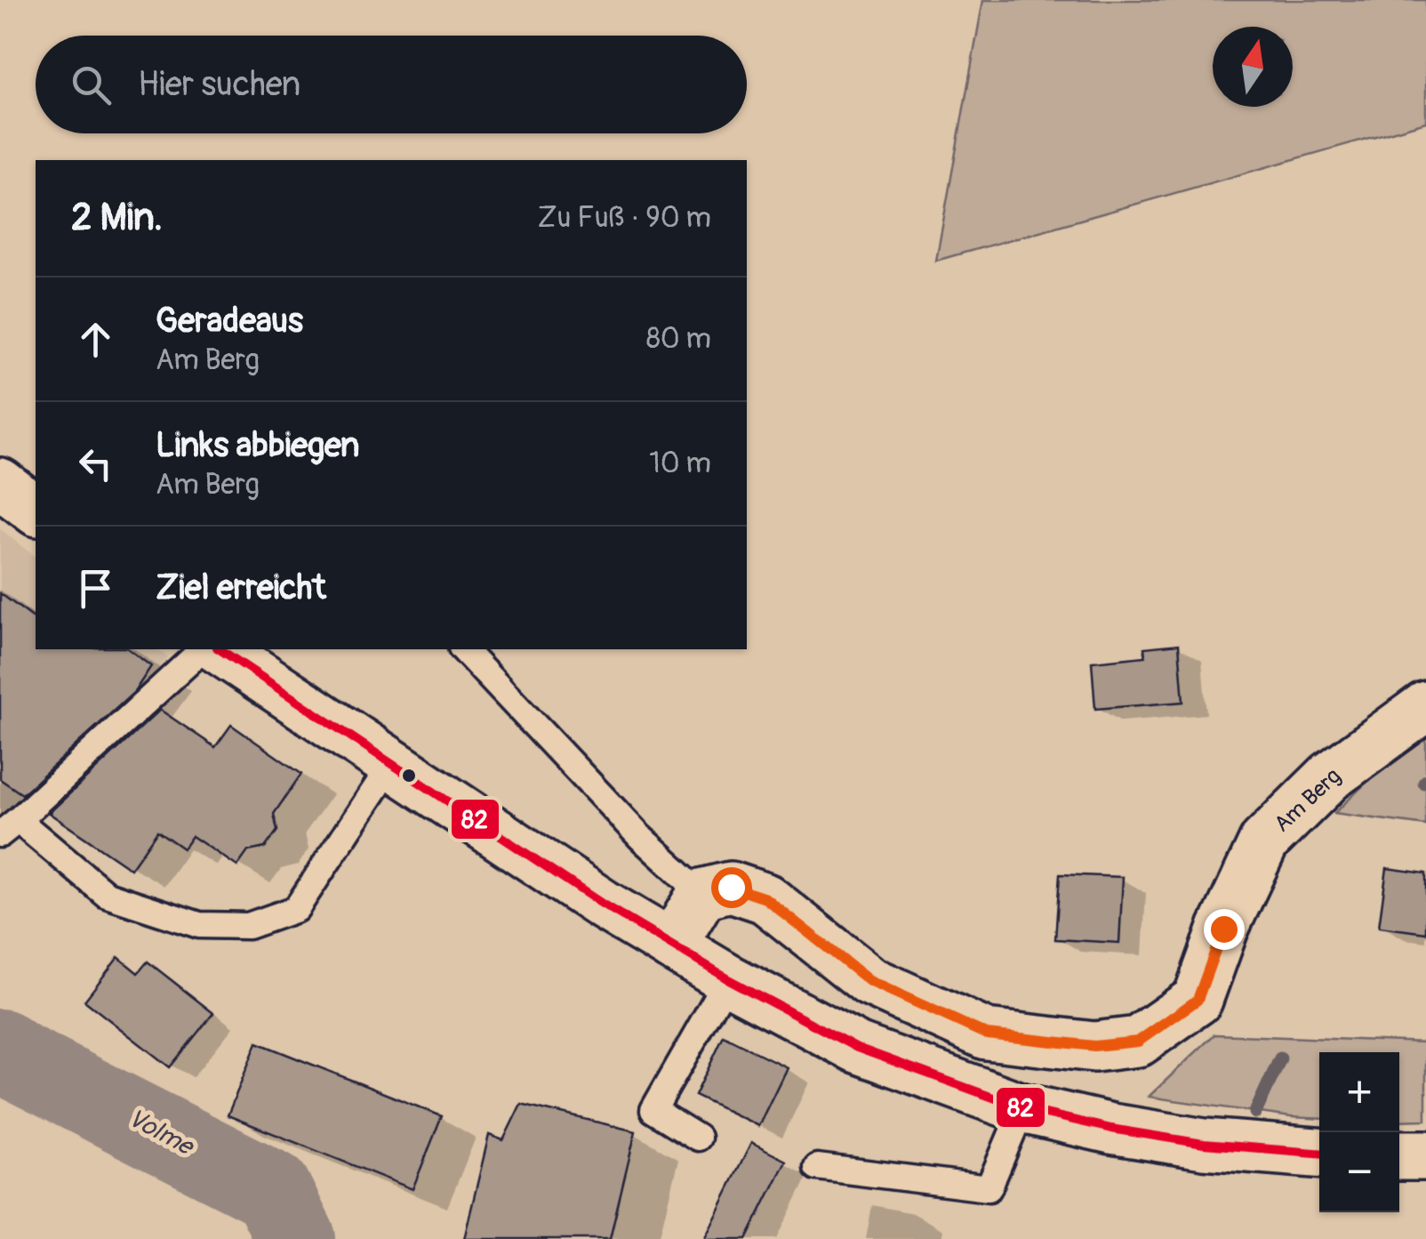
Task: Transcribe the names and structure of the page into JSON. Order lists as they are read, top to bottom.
{
  "streets": {
    "main road": ["Am Berg"]
  },
  "water": ["Volme"],
  "lines": ["transit line 82"],
  "north": "top",
  "page": {
    "search": "Hier suchen",
    "heading": ["2 Min.", "Zu Fuß · 90 m"],
    "list": [
      ["Geradeaus", "Am Berg", "80 m"],
      ["Links abbiegen", "Am Berg", "10 m"],
      "Ziel erreicht"
    ],
    "map_buttons": ["+", "−"]
  }
}
